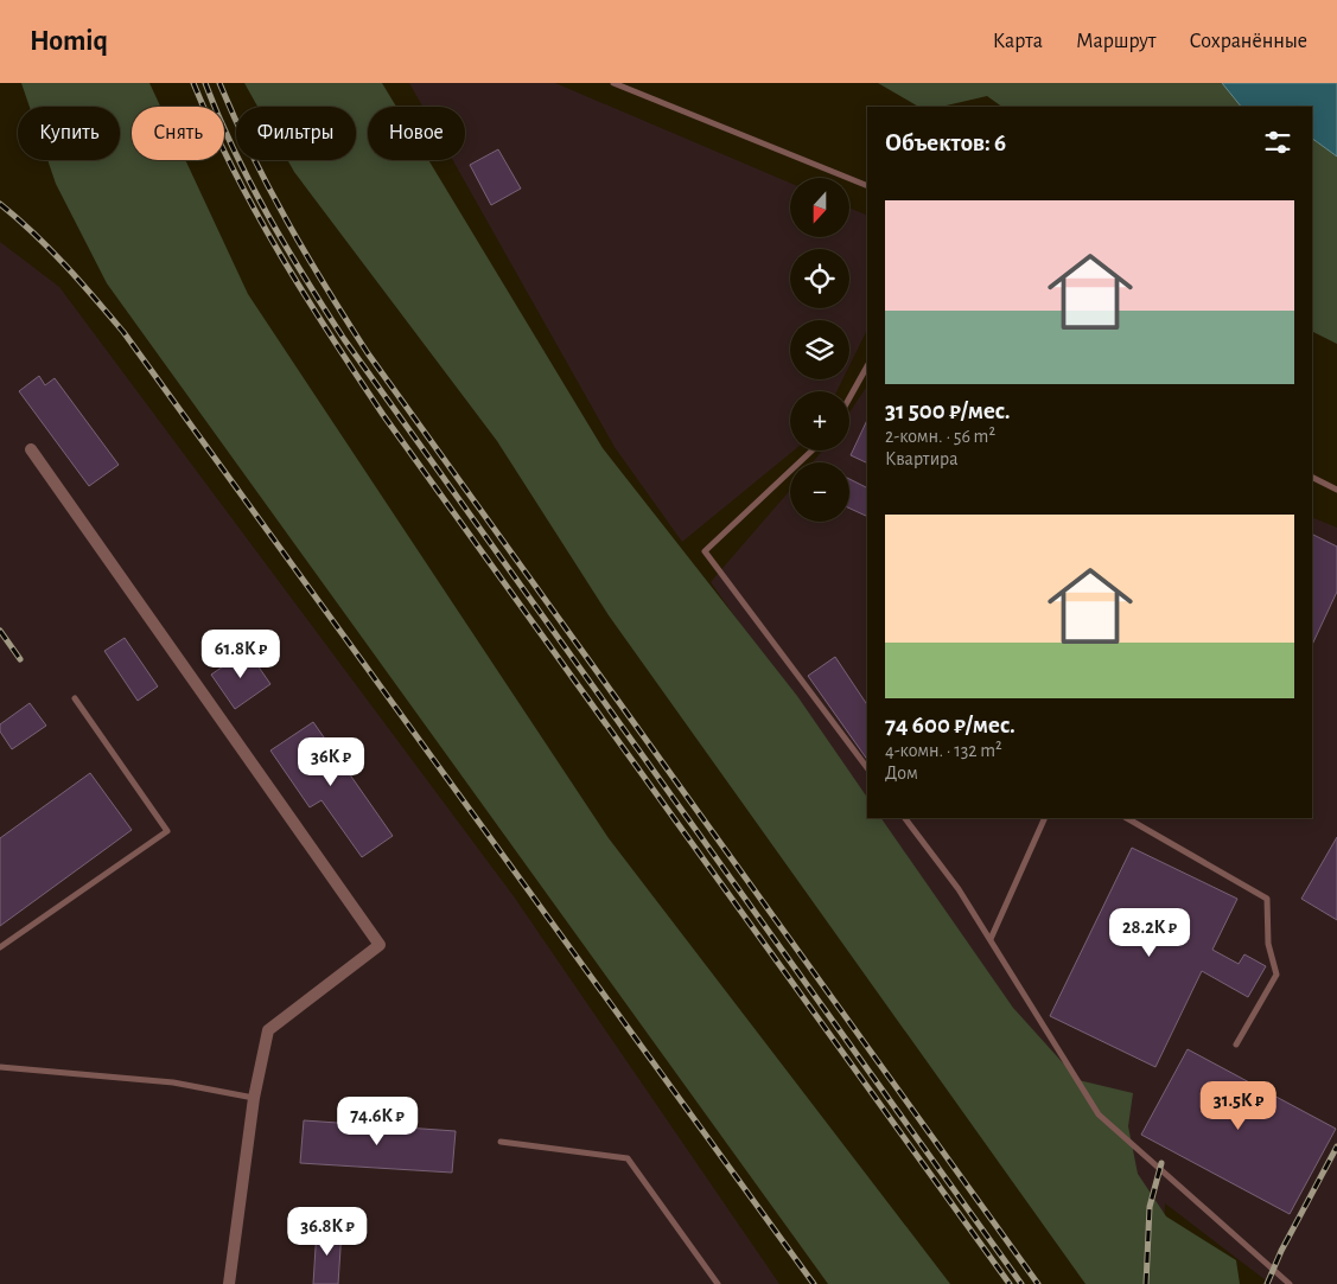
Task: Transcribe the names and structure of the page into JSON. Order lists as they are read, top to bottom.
{
  "north": "bottom",
  "page": {
    "header": "Homiq",
    "nav": ["Карта", "Маршрут", "Сохранённые"],
    "chip": [
      "Купить",
      "Снять",
      "Фильтры",
      "Новое"
    ],
    "heading": "Объектов: 6",
    "map_buttons": ["+", "−"],
    "list": [
      {
        "name": "31 500 ₽/мес.",
        "note": "2-комн. · 56 m² · Квартира"
      },
      {
        "name": "74 600 ₽/мес.",
        "note": "4-комн. · 132 m² · Дом"
      }
    ],
    "price": [
      "61.8K ₽",
      "36K ₽",
      "28.2K ₽",
      "31.5K ₽",
      "74.6K ₽",
      "36.8K ₽"
    ]
  }
}
